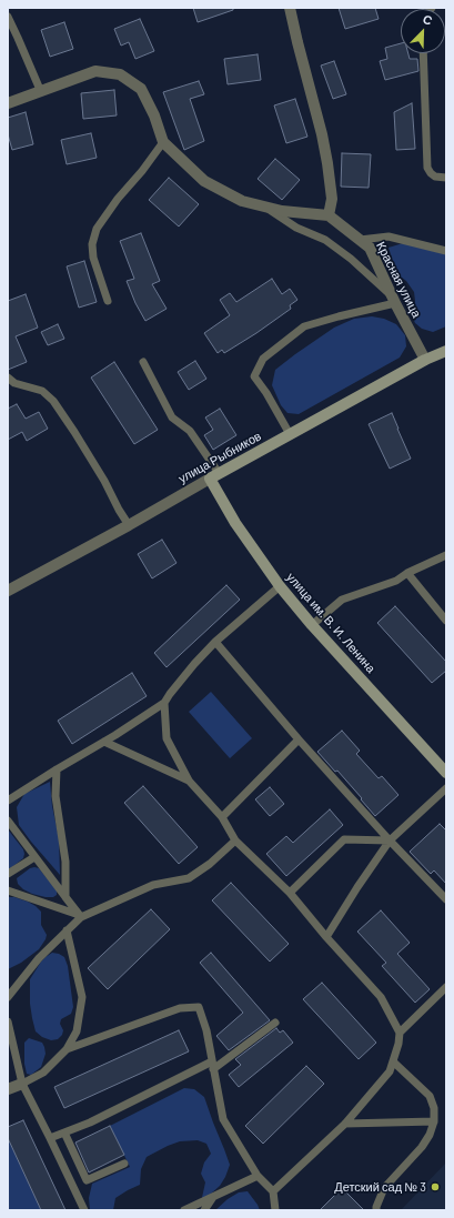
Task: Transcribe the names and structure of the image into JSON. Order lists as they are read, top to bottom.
{
  "streets": {
    "main road": ["улица Рыбников", "улица им. В. И. Ленина"],
    "street": ["Красная улица"]
  },
  "crossings": [
    ["Красная улица", "улица Рыбников"],
    ["улица Рыбников", "улица им. В. И. Ленина"]
  ],
  "places": ["Детский сад № 3"],
  "north": "top right"
}
